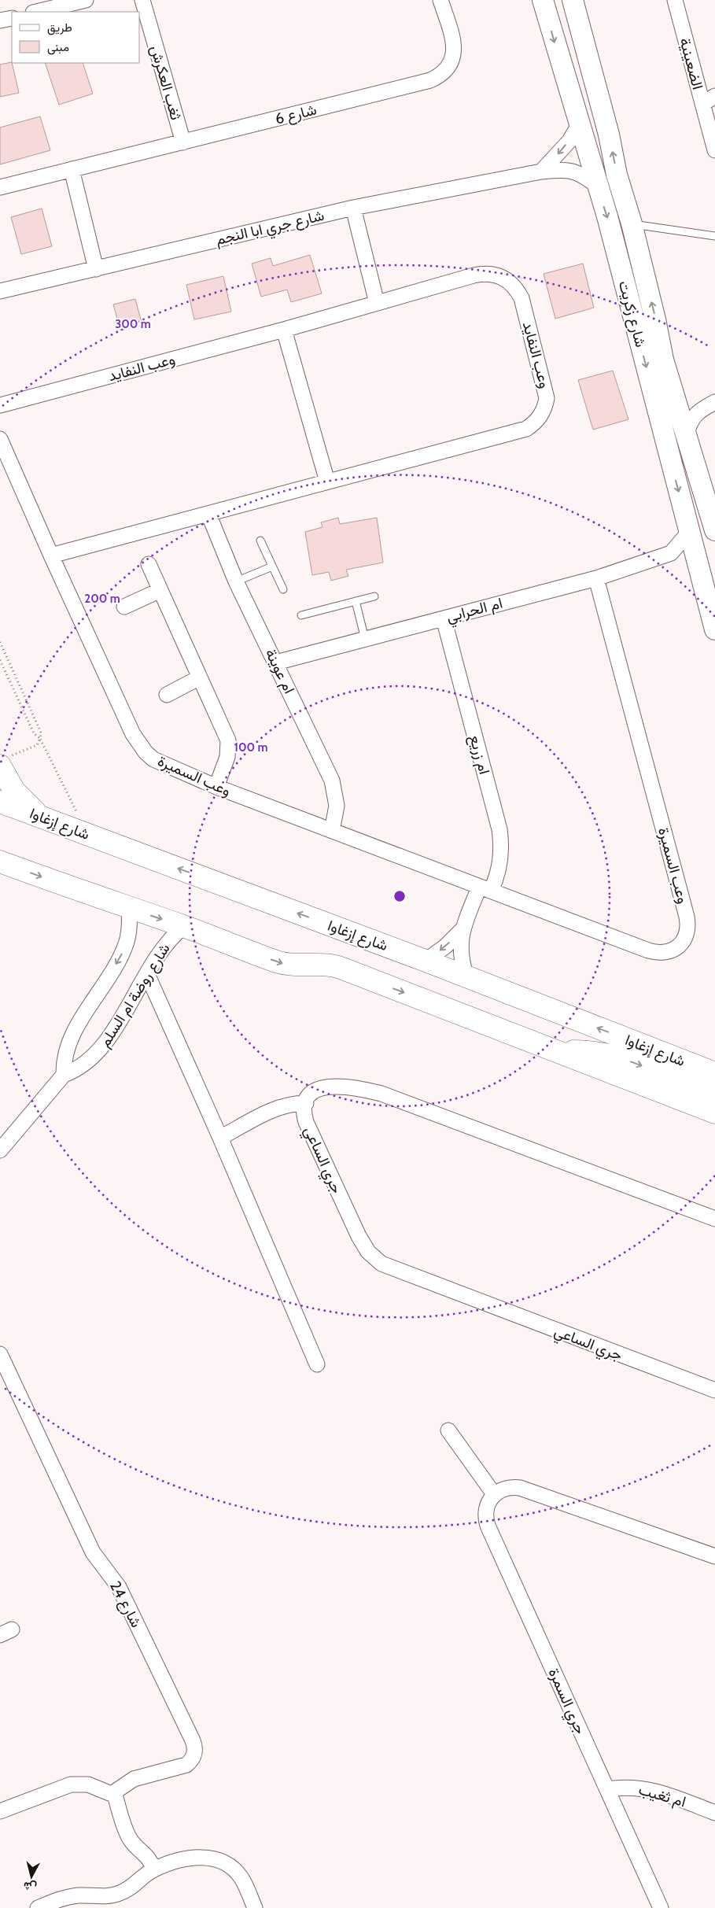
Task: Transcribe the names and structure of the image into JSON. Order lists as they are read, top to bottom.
{
  "streets": {
    "main road": ["شارع زكريت", "شارع إزغاوا"],
    "street": [
      "الضعينية",
      "ثغب العكرش",
      "شارع 6",
      "شارع جري ابا النجم",
      "وعب النفايد",
      "ام الحرابي",
      "ام عوينة",
      "ام زريع",
      "وعب السميرة",
      "شارع روضة ام السلم",
      "جري الساعي",
      "شارع 24",
      "جري السمرة",
      "ام ثغيب"
    ]
  },
  "crossings": [
    ["ثغب العكرش", "شارع 6"],
    ["شارع جري ابا النجم", "شارع زكريت"],
    ["وعب النفايد", "ام عوينة"],
    ["وعب النفايد", "وعب السميرة"],
    ["ام الحرابي", "ام عوينة"],
    ["ام الحرابي", "ام زريع"],
    ["ام الحرابي", "وعب السميرة"],
    ["ام عوينة", "وعب السميرة"],
    ["ام زريع", "وعب السميرة"],
    ["جري السمرة", "ام ثغيب"]
  ],
  "legend": ["طريق", "مبنى"],
  "north": "bottom",
  "rings": ["300 m", "200 m", "100 m"]
}
